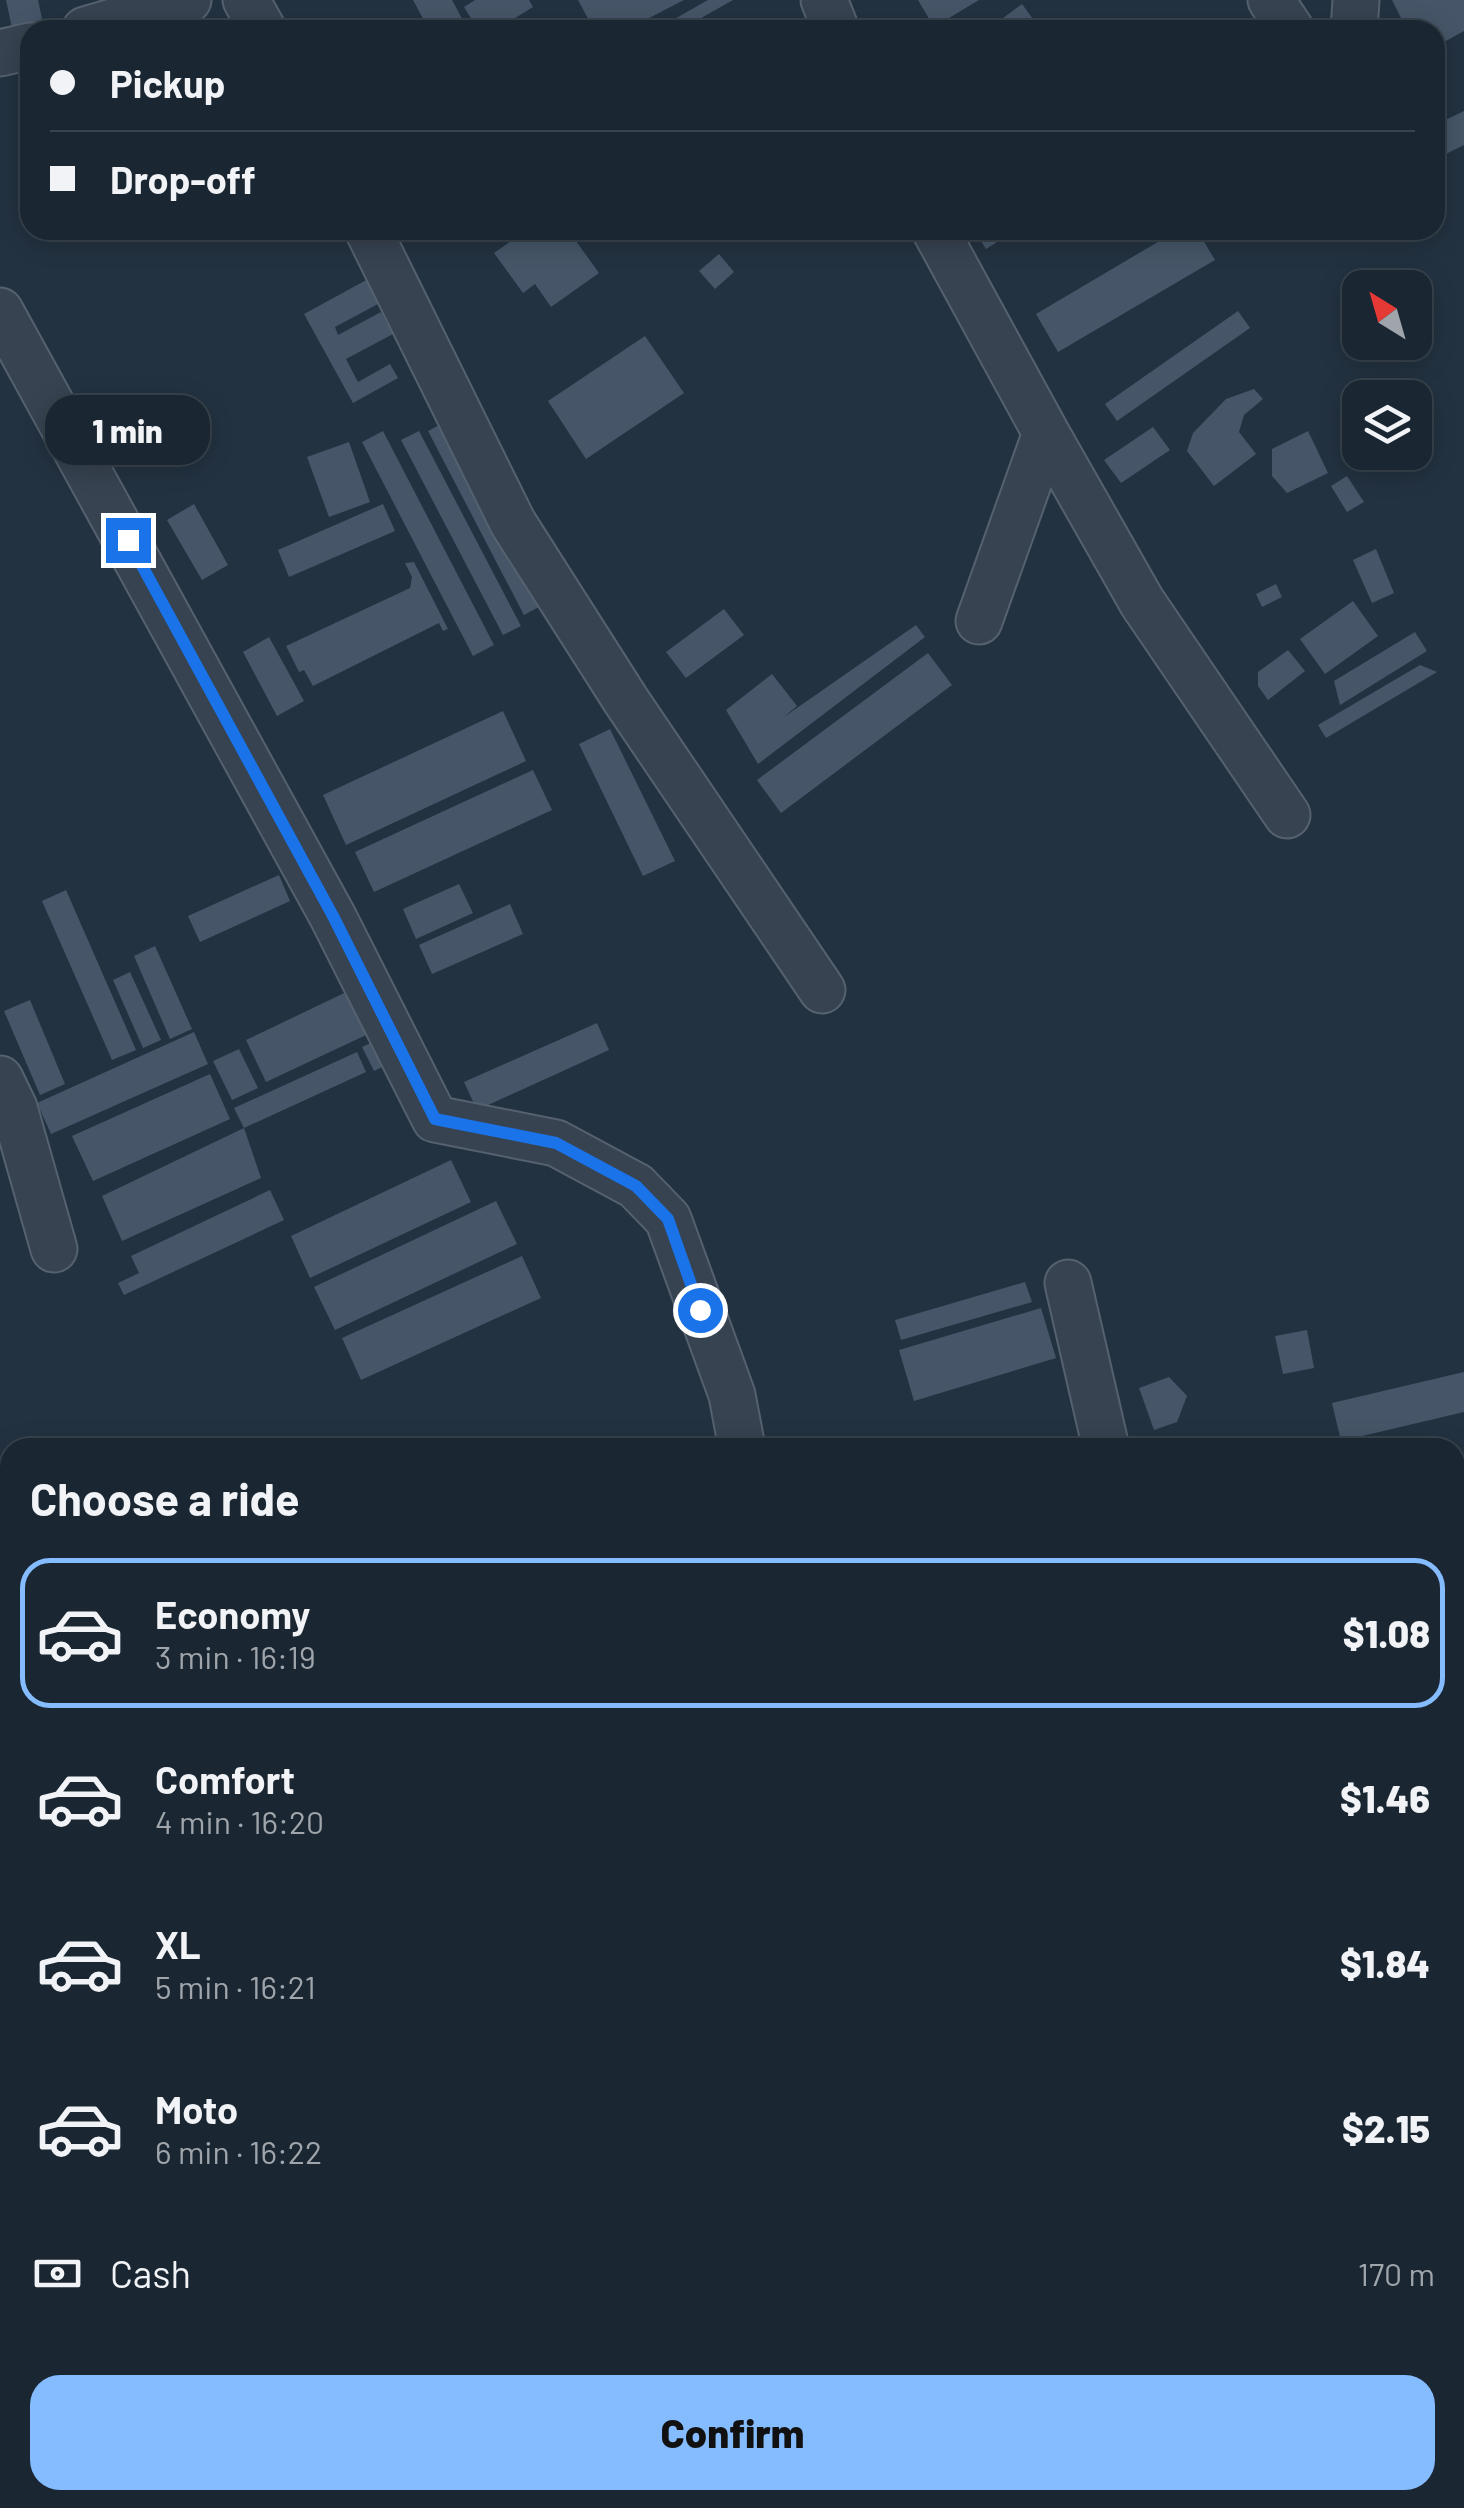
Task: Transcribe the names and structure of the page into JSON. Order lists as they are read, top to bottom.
{
  "north": "top left",
  "page": {
    "banner": ["Pickup", "Drop-off"],
    "bubble": "1 min",
    "heading": "Choose a ride",
    "list": [
      {
        "name": "Economy",
        "note": "3 min · 16:19",
        "value": "$1.08"
      },
      {
        "name": "Comfort",
        "note": "4 min · 16:20",
        "value": "$1.46"
      },
      {
        "name": "XL",
        "note": "5 min · 16:21",
        "value": "$1.84"
      },
      {
        "name": "Moto",
        "note": "6 min · 16:22",
        "value": "$2.15"
      }
    ],
    "pay": ["Cash", "170 m"],
    "buttons": "Confirm"
  }
}
